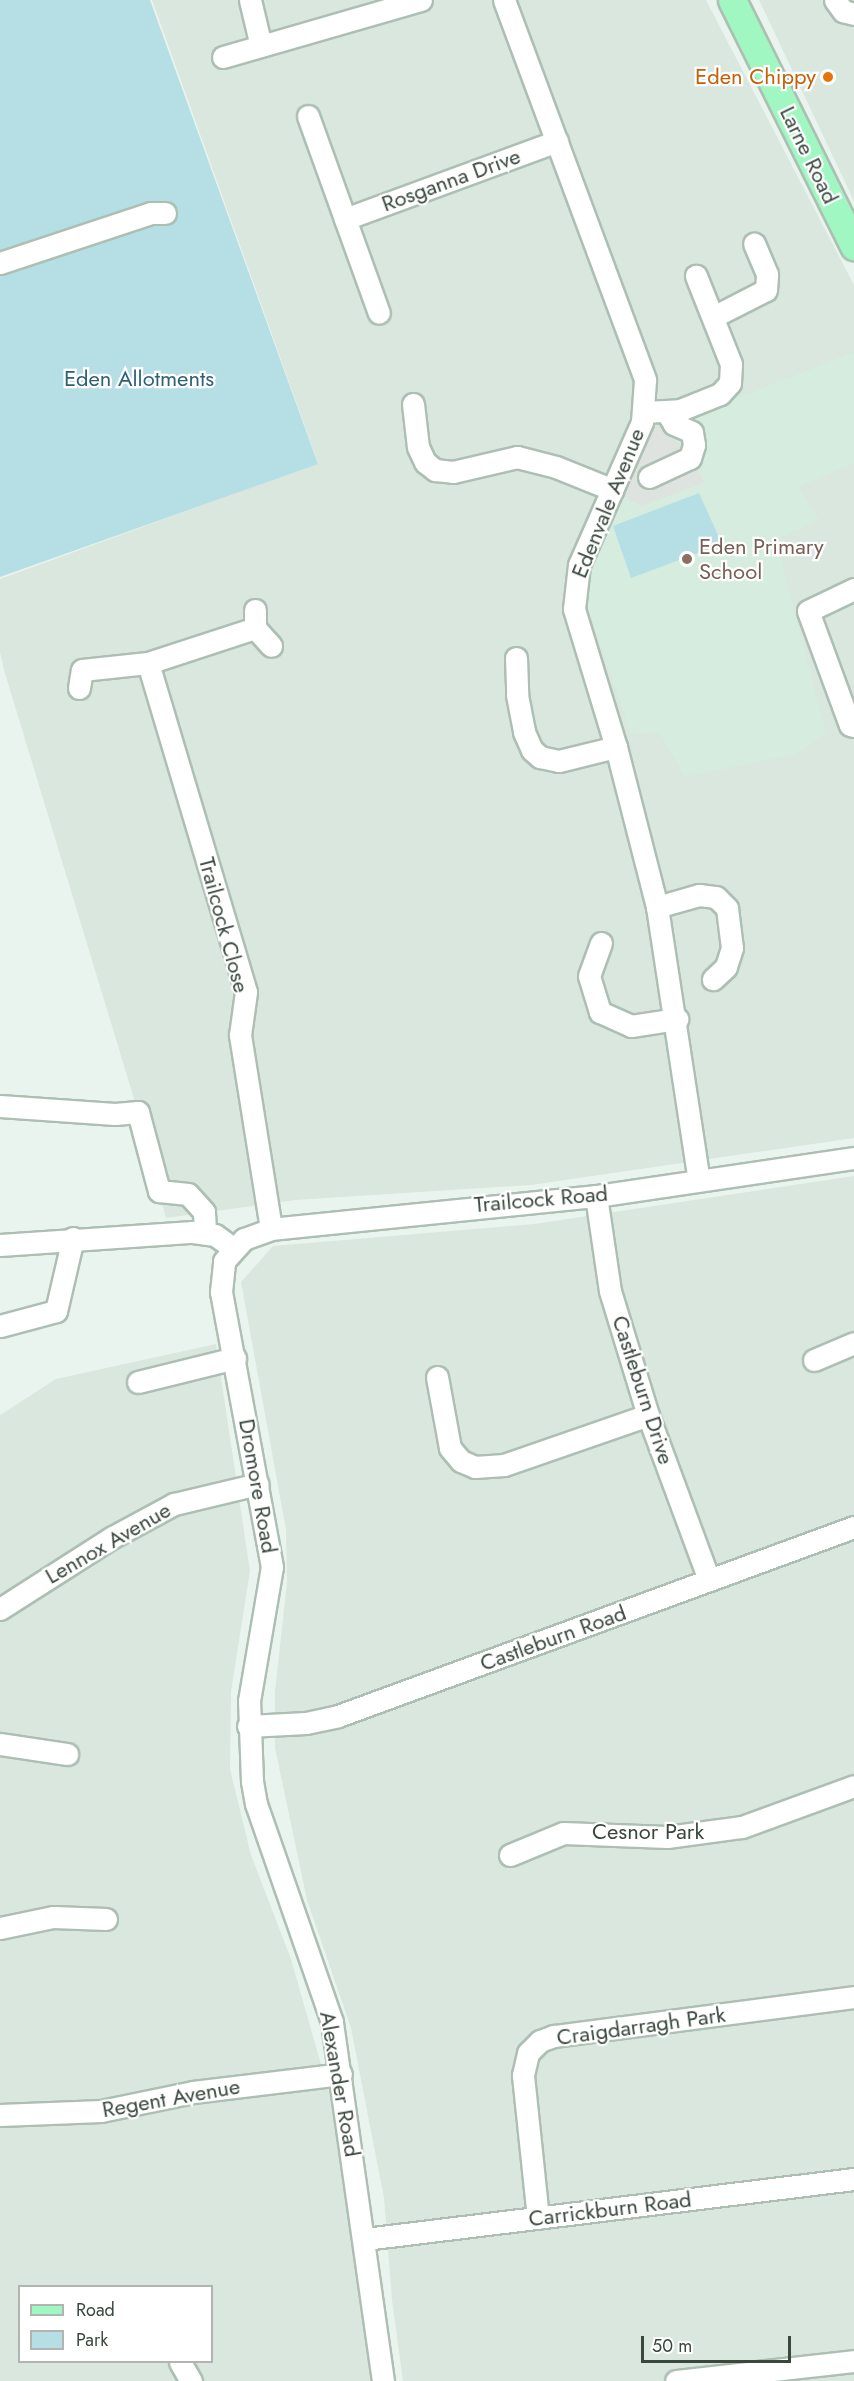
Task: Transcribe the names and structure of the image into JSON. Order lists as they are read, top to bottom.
{
  "streets": {
    "main road": ["Larne Road"],
    "street": [
      "Rosganna Drive",
      "Edenvale Avenue",
      "Trailcock Close",
      "Trailcock Road",
      "Castleburn Drive",
      "Dromore Road",
      "Lennox Avenue",
      "Castleburn Road",
      "Cesnor Park",
      "Craigdarragh Park",
      "Alexander Road",
      "Regent Avenue",
      "Carrickburn Road"
    ]
  },
  "crossings": [
    ["Rosganna Drive", "Edenvale Avenue"],
    ["Edenvale Avenue", "Trailcock Road"],
    ["Trailcock Close", "Trailcock Road"],
    ["Trailcock Road", "Castleburn Drive"],
    ["Trailcock Road", "Dromore Road"],
    ["Castleburn Drive", "Castleburn Road"],
    ["Dromore Road", "Lennox Avenue"],
    ["Dromore Road", "Castleburn Road"],
    ["Dromore Road", "Alexander Road"],
    ["Castleburn Road", "Alexander Road"],
    ["Craigdarragh Park", "Carrickburn Road"],
    ["Alexander Road", "Regent Avenue"],
    ["Alexander Road", "Carrickburn Road"]
  ],
  "parks": ["Eden Allotments"],
  "places": ["Eden Chippy", "Eden Primary School"],
  "legend": ["Road", "Park"],
  "scale_bar": "50 m"
}
